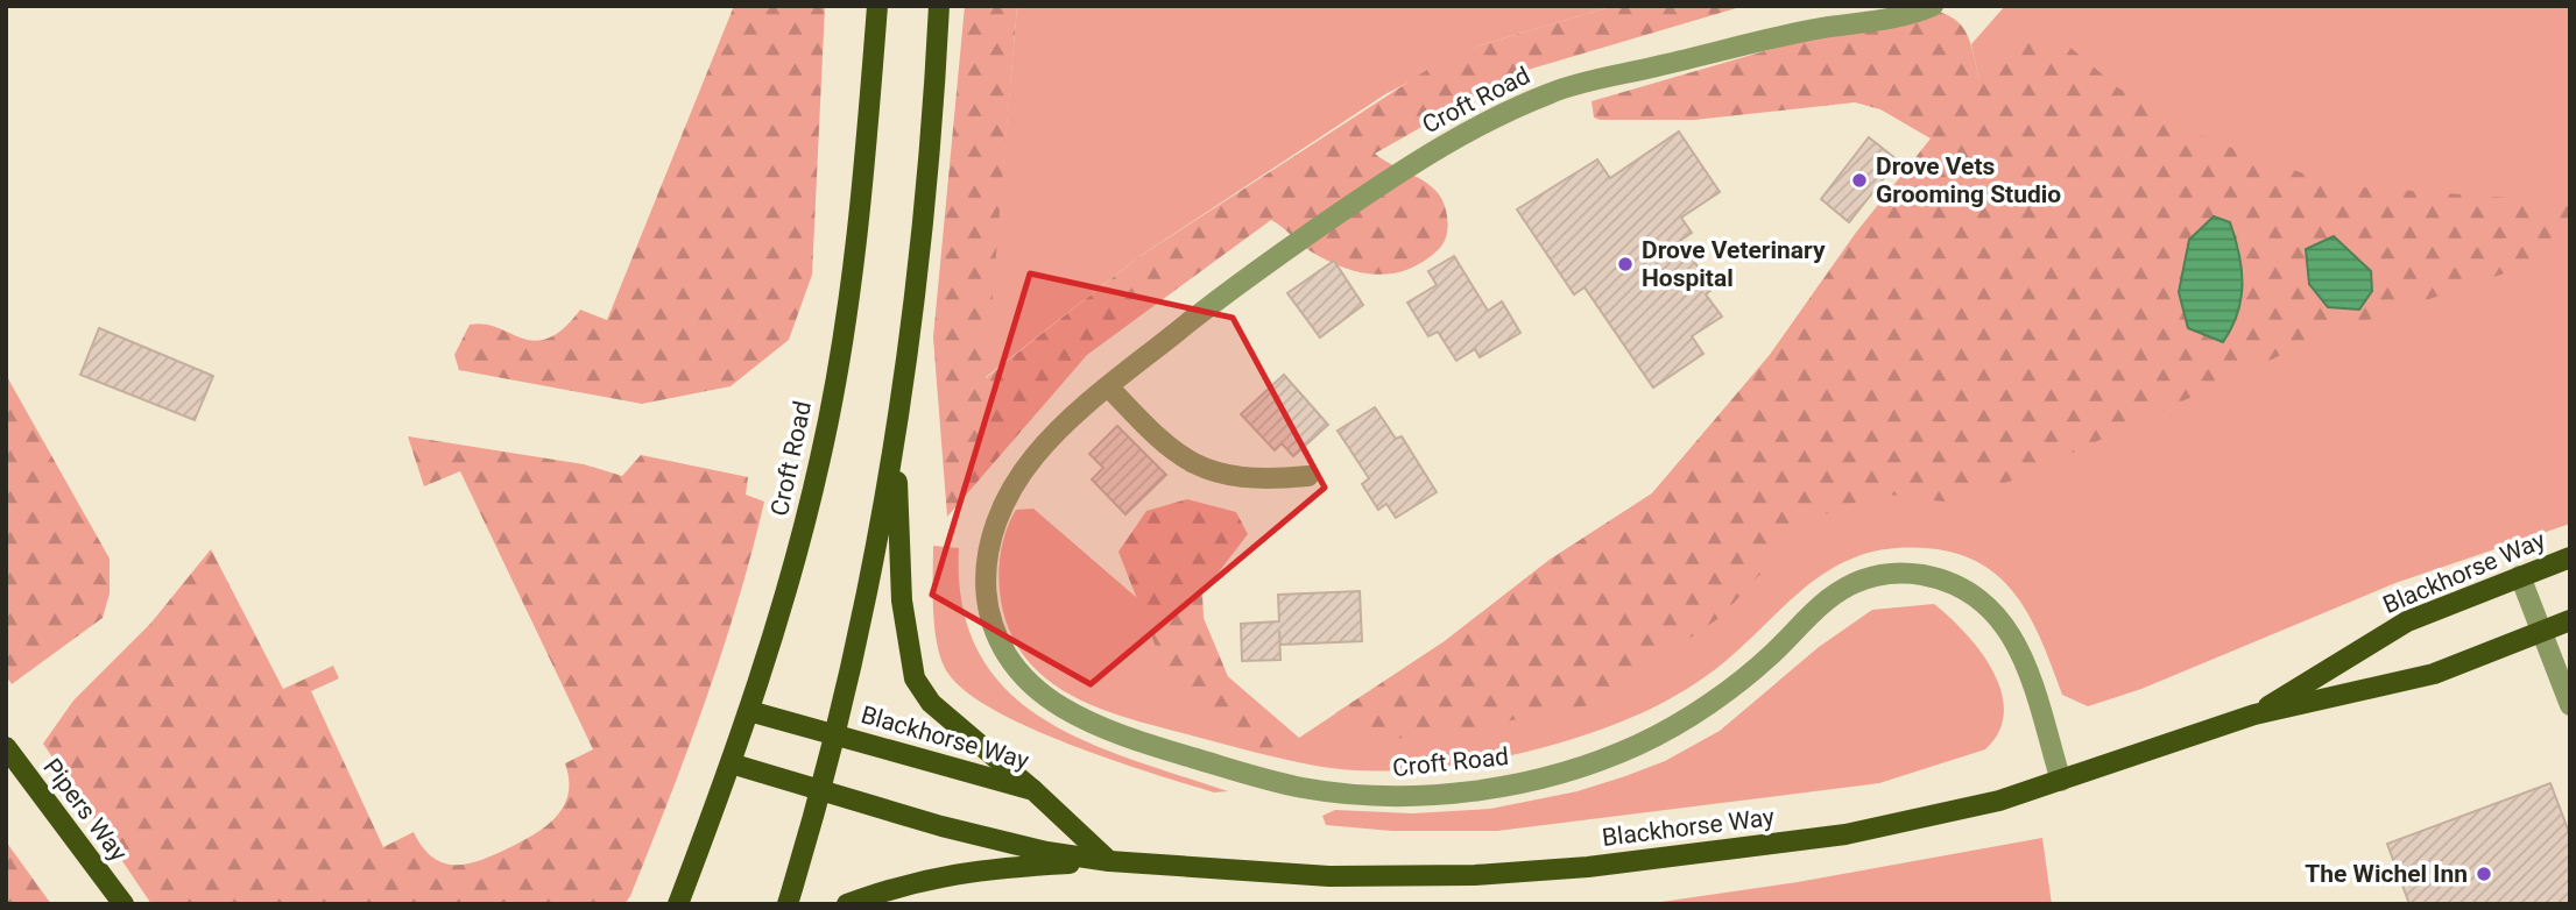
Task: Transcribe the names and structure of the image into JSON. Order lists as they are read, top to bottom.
{
  "streets": {
    "main road": ["Croft Road", "Blackhorse Way", "Pipers Way"]
  },
  "crossings": [
    ["Croft Road", "Blackhorse Way"]
  ],
  "places": ["Drove Vets Grooming Studio", "Drove Veterinary Hospital", "The Wichel Inn"]
}
